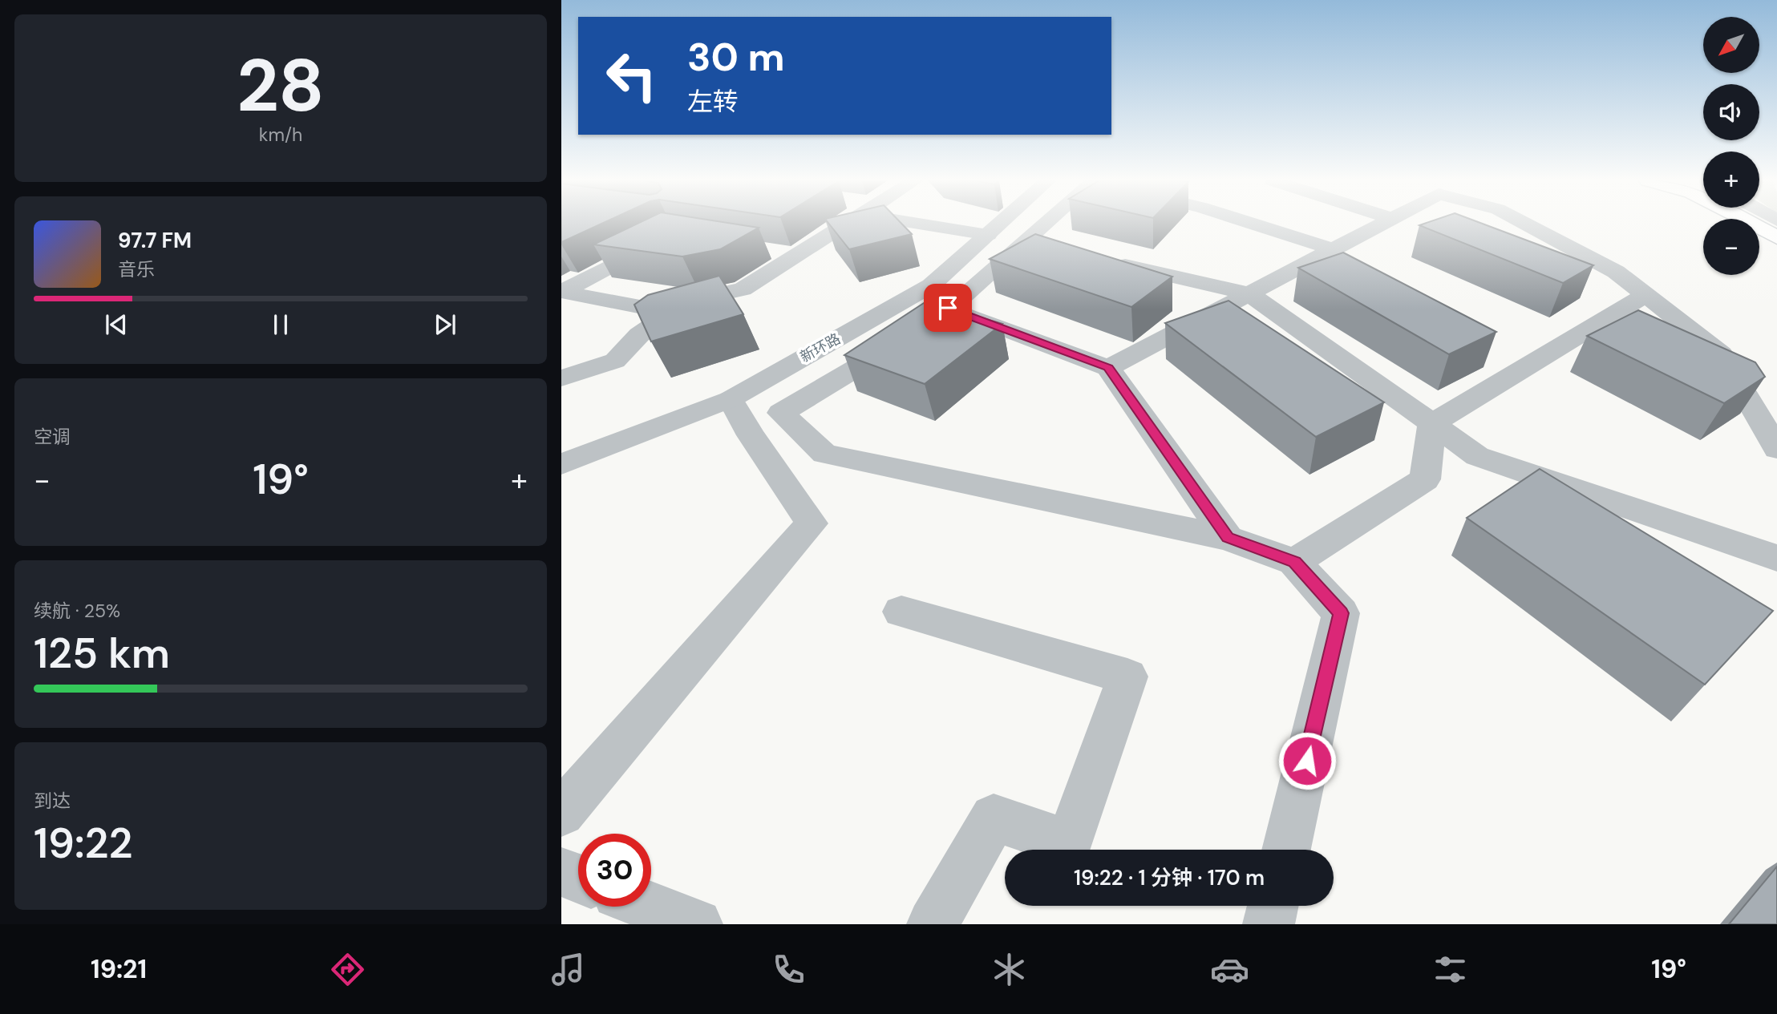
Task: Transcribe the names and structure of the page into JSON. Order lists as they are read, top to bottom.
{
  "streets": {
    "street": ["新环路"]
  },
  "north": "bottom left",
  "page": {
    "tile": [
      ["28", "km/h"],
      "空调",
      ["续航 · 25%", "125 km"],
      ["到达", "19:22"]
    ],
    "map_buttons": ["+", "−"],
    "turn": ["30 m", "左转"],
    "song": ["97.7 FM", "音乐"],
    "heat": ["−", "19°", "+"],
    "limit": "30",
    "trip": "19:22 · 1 分钟 · 170 m",
    "tabs": ["19:21", "19°"]
  }
}
